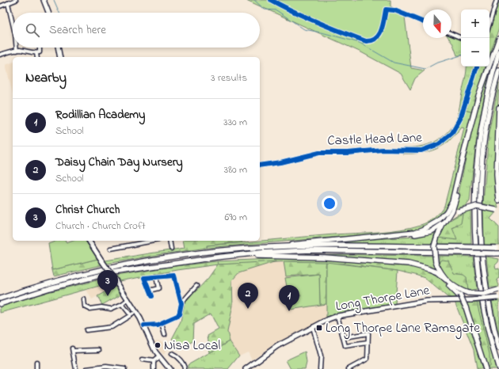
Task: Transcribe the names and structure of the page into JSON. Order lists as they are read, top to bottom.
{
  "streets": {
    "main road": ["Long Thorpe Lane"],
    "street": ["Castle Head Lane"]
  },
  "places": {
    "transit": ["Long Thorpe Lane Ramsgate"],
    "other": ["Nisa Local"]
  },
  "north": "bottom",
  "page": {
    "map_buttons": ["+", "−"],
    "search": "Search here",
    "heading": ["Nearby", "3 results"],
    "list": [
      {
        "mark": "1",
        "name": "Rodillian Academy",
        "note": "School",
        "value": "330 m"
      },
      {
        "mark": "2",
        "name": "Daisy Chain Day Nursery",
        "note": "School",
        "value": "380 m"
      },
      {
        "mark": "3",
        "name": "Christ Church",
        "note": "Church · Church Croft",
        "value": "690 m"
      }
    ],
    "pins": ["3", "2", "1"]
  }
}
